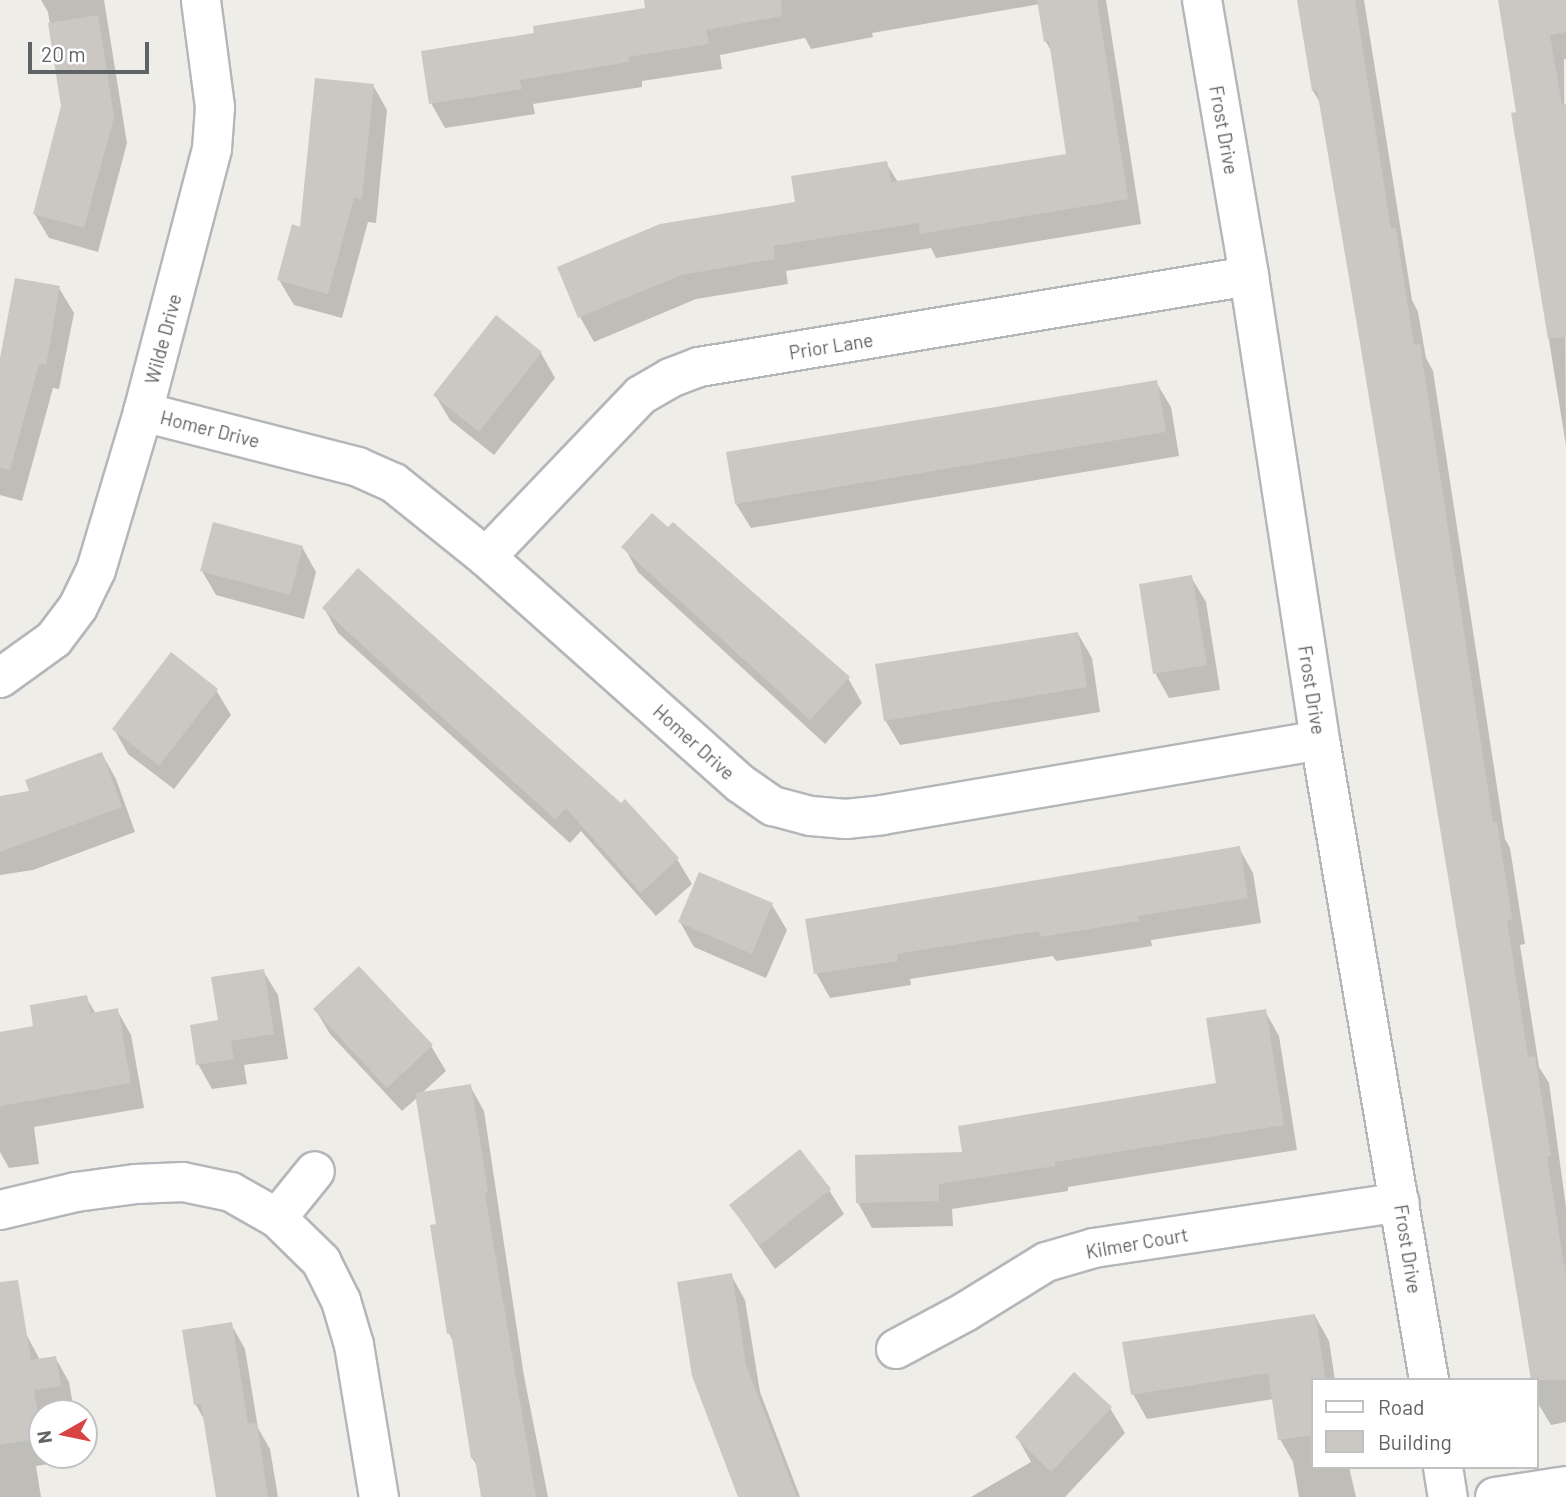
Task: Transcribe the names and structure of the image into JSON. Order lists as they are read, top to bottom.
{
  "streets": {
    "street": [
      "Frost Drive",
      "Wilde Drive",
      "Prior Lane",
      "Homer Drive",
      "Kilmer Court"
    ]
  },
  "crossings": [
    ["Frost Drive", "Prior Lane"],
    ["Frost Drive", "Homer Drive"],
    ["Frost Drive", "Kilmer Court"],
    ["Wilde Drive", "Homer Drive"],
    ["Prior Lane", "Homer Drive"]
  ],
  "legend": ["Road", "Building"],
  "scale_bar": "20 m",
  "north": "left"
}
